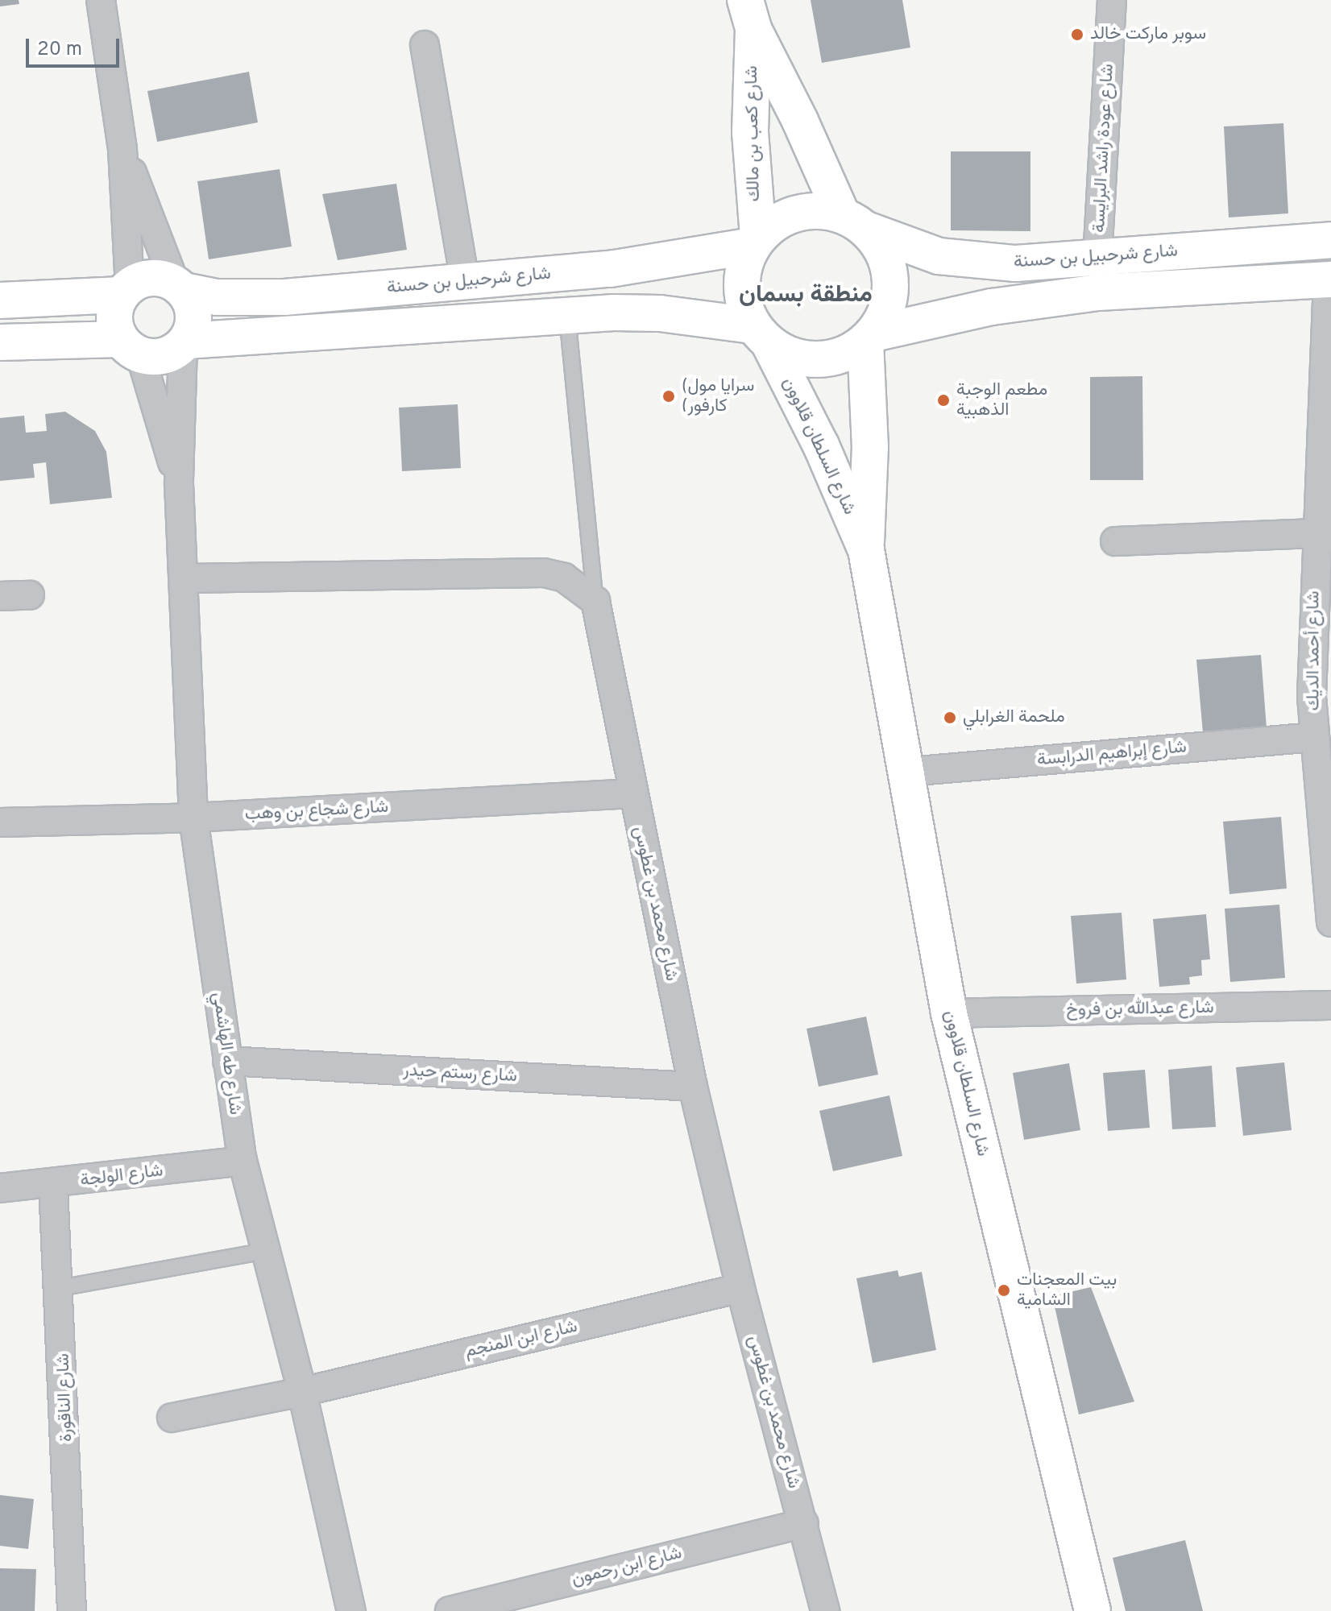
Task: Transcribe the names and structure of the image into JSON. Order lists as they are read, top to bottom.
{
  "streets": {
    "street": [
      "شارع كعب بن مالك",
      "شارع عودة راشد البرايسة",
      "شارع شرحبيل بن حسنة",
      "شارع السلطان قلاوون",
      "شارع أحمد الديك",
      "شارع إبراهيم الدرابسة",
      "شارع شجاع بن وهب",
      "شارع محمد بن غطوس",
      "شارع عبدالله بن فروخ",
      "شارع طه الهاشمي",
      "شارع رستم حيدر",
      "شارع الولجة",
      "شارع ابن المنجم",
      "شارع الناقورة",
      "شارع ابن رحمون"
    ]
  },
  "crossings": [
    ["شارع كعب بن مالك", "شارع شرحبيل بن حسنة"],
    ["شارع كعب بن مالك", "شارع السلطان قلاوون"],
    ["شارع عودة راشد البرايسة", "شارع شرحبيل بن حسنة"],
    ["شارع شرحبيل بن حسنة", "شارع السلطان قلاوون"],
    ["شارع شرحبيل بن حسنة", "شارع أحمد الديك"],
    ["شارع شرحبيل بن حسنة", "شارع طه الهاشمي"],
    ["شارع السلطان قلاوون", "شارع إبراهيم الدرابسة"],
    ["شارع السلطان قلاوون", "شارع عبدالله بن فروخ"],
    ["شارع أحمد الديك", "شارع إبراهيم الدرابسة"],
    ["شارع شجاع بن وهب", "شارع محمد بن غطوس"],
    ["شارع شجاع بن وهب", "شارع طه الهاشمي"],
    ["شارع محمد بن غطوس", "شارع رستم حيدر"],
    ["شارع محمد بن غطوس", "شارع ابن المنجم"],
    ["شارع محمد بن غطوس", "شارع ابن رحمون"],
    ["شارع طه الهاشمي", "شارع رستم حيدر"],
    ["شارع طه الهاشمي", "شارع الولجة"],
    ["شارع طه الهاشمي", "شارع ابن المنجم"],
    ["شارع الولجة", "شارع الناقورة"]
  ],
  "districts": ["منطقة بسمان"],
  "places": [
    "سوبر ماركت خالد",
    "(سرايا مول (كارفور",
    "مطعم الوجبة الذهبية",
    "ملحمة الغرابلي",
    "بيت المعجنات الشامية"
  ],
  "scale_bar": "20 m"
}
